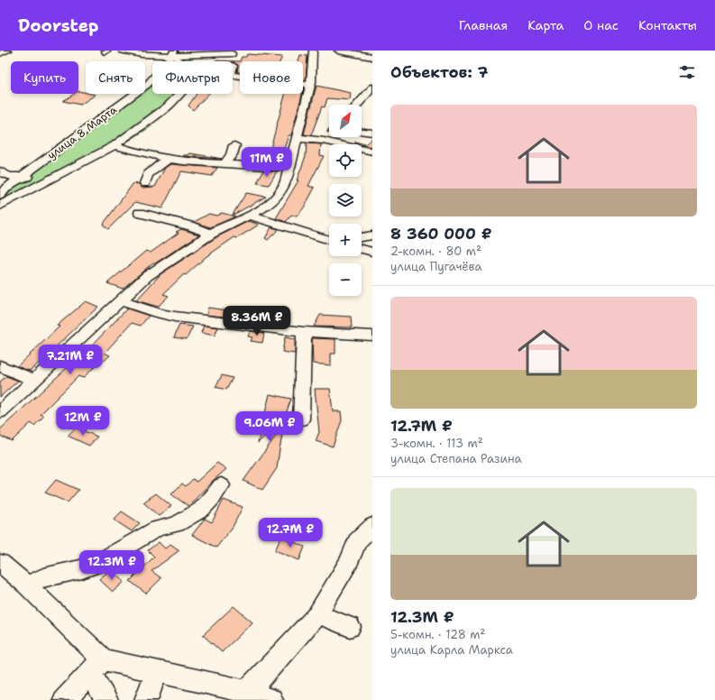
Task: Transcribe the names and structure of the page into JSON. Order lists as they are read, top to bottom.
{
  "streets": {
    "street": ["улица 8 Марта"]
  },
  "north": "top right",
  "page": {
    "header": "Doorstep",
    "nav": [
      "Главная",
      "Карта",
      "О нас",
      "Контакты"
    ],
    "heading": "Объектов: 7",
    "chip": [
      "Купить",
      "Снять",
      "Фильтры",
      "Новое"
    ],
    "list": [
      {
        "name": "8 360 000 ₽",
        "note": "2-комн. · 80 m² · улица Пугачёва"
      },
      {
        "name": "12.7M ₽",
        "note": "3-комн. · 113 m² · улица Степана Разина"
      },
      {
        "name": "12.3M ₽",
        "note": "5-комн. · 128 m² · улица Карла Маркса"
      }
    ],
    "map_buttons": ["+", "−"],
    "price": [
      "11M ₽",
      "8.36M ₽",
      "7.21M ₽",
      "12M ₽",
      "9.06M ₽",
      "12.7M ₽",
      "12.3M ₽"
    ]
  }
}
